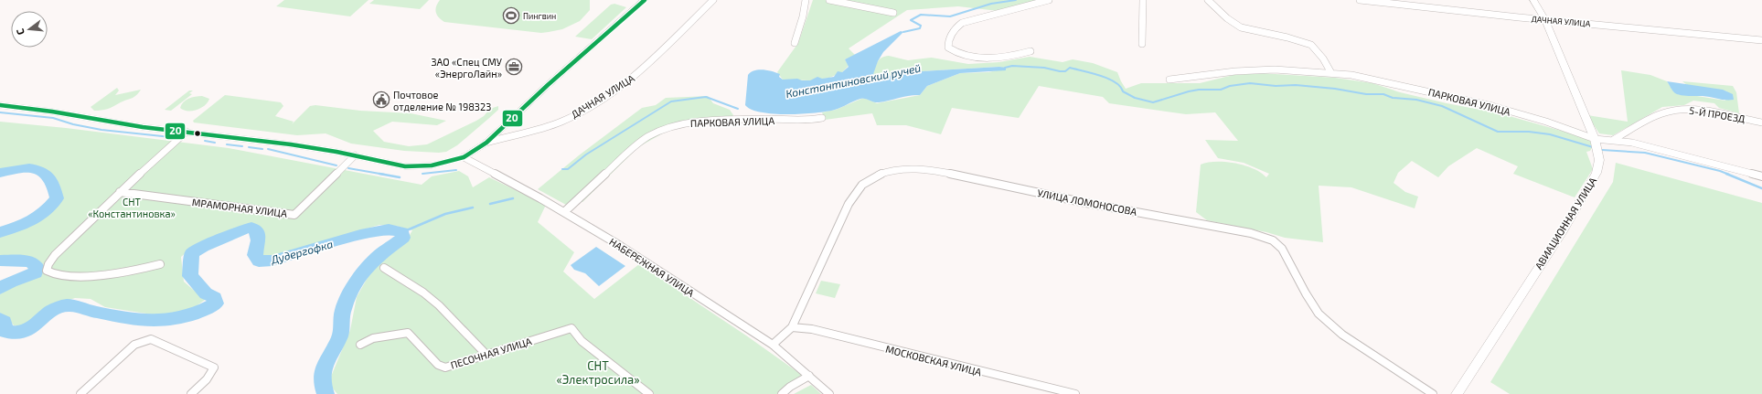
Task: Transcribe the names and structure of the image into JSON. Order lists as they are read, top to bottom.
{
  "streets": {
    "street": [
      "ДАЧНАЯ УЛИЦА",
      "ПАРКОВАЯ УЛИЦА",
      "5-Й ПРОЕЗД",
      "УЛИЦА ЛОМОНОСОВА",
      "МРАМОРНАЯ УЛИЦА",
      "АВИАЦИОННАЯ УЛИЦА",
      "НАБЕРЕЖНАЯ УЛИЦА",
      "ПЕСОЧНАЯ УЛИЦА",
      "МОСКОВСКАЯ УЛИЦА"
    ]
  },
  "crossings": [
    ["ДАЧНАЯ УЛИЦА", "АВИАЦИОННАЯ УЛИЦА"],
    ["ПАРКОВАЯ УЛИЦА", "5-Й ПРОЕЗД"],
    ["ПАРКОВАЯ УЛИЦА", "АВИАЦИОННАЯ УЛИЦА"],
    ["ПАРКОВАЯ УЛИЦА", "НАБЕРЕЖНАЯ УЛИЦА"],
    ["УЛИЦА ЛОМОНОСОВА", "НАБЕРЕЖНАЯ УЛИЦА"],
    ["УЛИЦА ЛОМОНОСОВА", "МОСКОВСКАЯ УЛИЦА"]
  ],
  "water": ["Константиновский ручей", "Дудергофка"],
  "parks": ["СНТ «Константиновка»", "СНТ «Электросила»"],
  "places": {
    "sports": ["Пингвин"],
    "office": ["ЗАО «Спец СМУ «ЭнергоЛайн»"],
    "public building": ["Почтовое отделение № 198323"]
  },
  "lines": ["transit line 20"],
  "north": "left"
}
